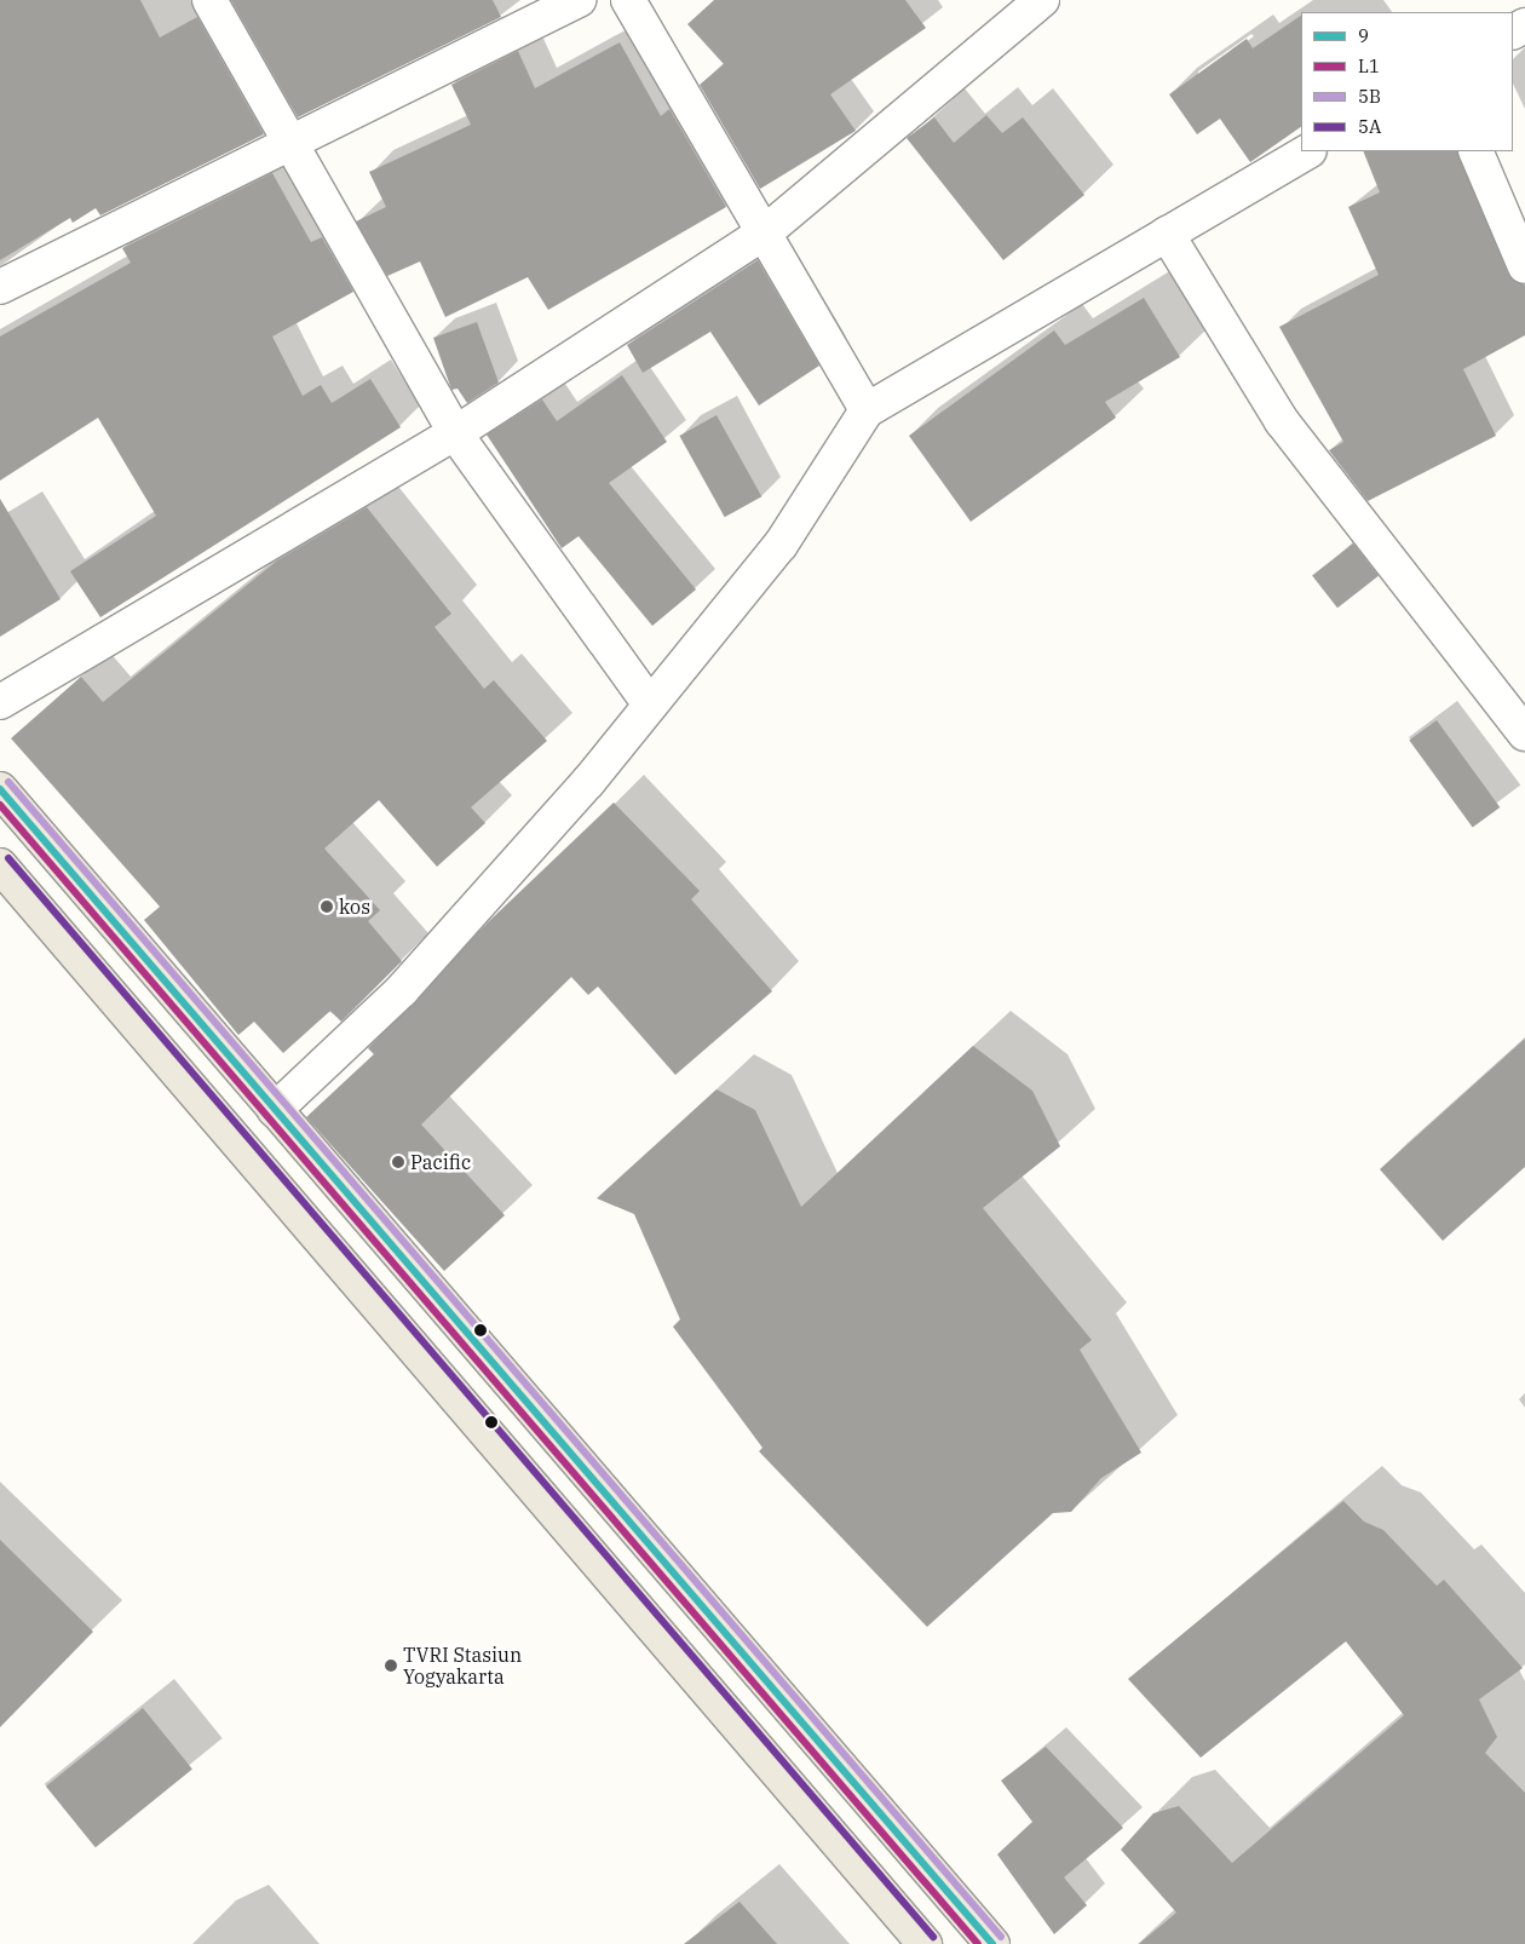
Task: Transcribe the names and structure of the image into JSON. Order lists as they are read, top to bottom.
{
  "places": ["kos", "Pacific", "TVRI Stasiun Yogyakarta"],
  "lines": [
    "transit line 5B",
    "transit line 9",
    "transit line L1",
    "transit line 5A"
  ],
  "legend": [
    "9",
    "L1",
    "5B",
    "5A"
  ]
}
